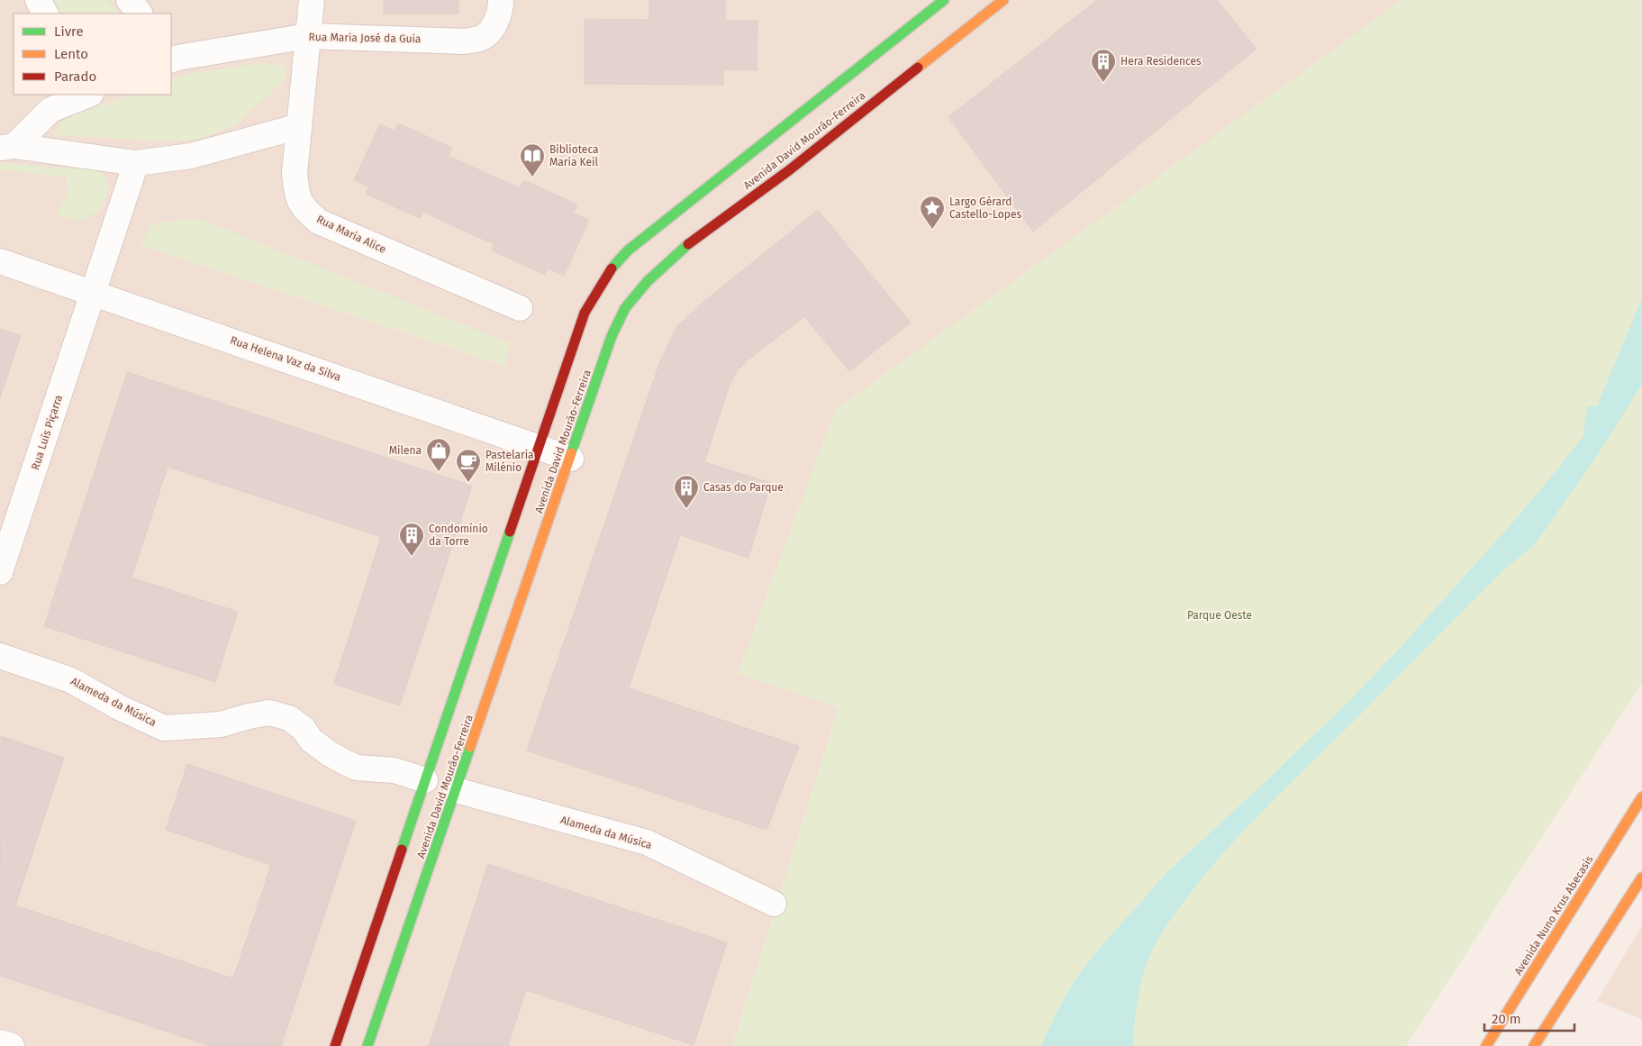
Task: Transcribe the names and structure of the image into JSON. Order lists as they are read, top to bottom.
{
  "streets": {
    "street": [
      "Rua Maria José da Guia",
      "Avenida David Mourão-Ferreira",
      "Rua Maria Alice",
      "Rua Helena Vaz da Silva",
      "Rua Luís Piçarra",
      "Alameda da Música",
      "Avenida Nuno Krus Abecasis"
    ]
  },
  "crossings": [
    ["Rua Maria José da Guia", "Rua Maria Alice"],
    ["Avenida David Mourão-Ferreira", "Rua Helena Vaz da Silva"],
    ["Avenida David Mourão-Ferreira", "Alameda da Música"],
    ["Rua Helena Vaz da Silva", "Rua Luís Piçarra"]
  ],
  "parks": ["Parque Oeste"],
  "places": {
    "building": ["Hera Residences", "Casas do Parque", "Condomínio da Torre"],
    "library": ["Biblioteca Maria Keil"],
    "place": ["Largo Gérard Castello-Lopes"],
    "shop": ["Milena"],
    "cafe": ["Pastelaria Milénio"]
  },
  "legend": ["Livre", "Lento", "Parado"],
  "scale_bar": "20 m"
}
